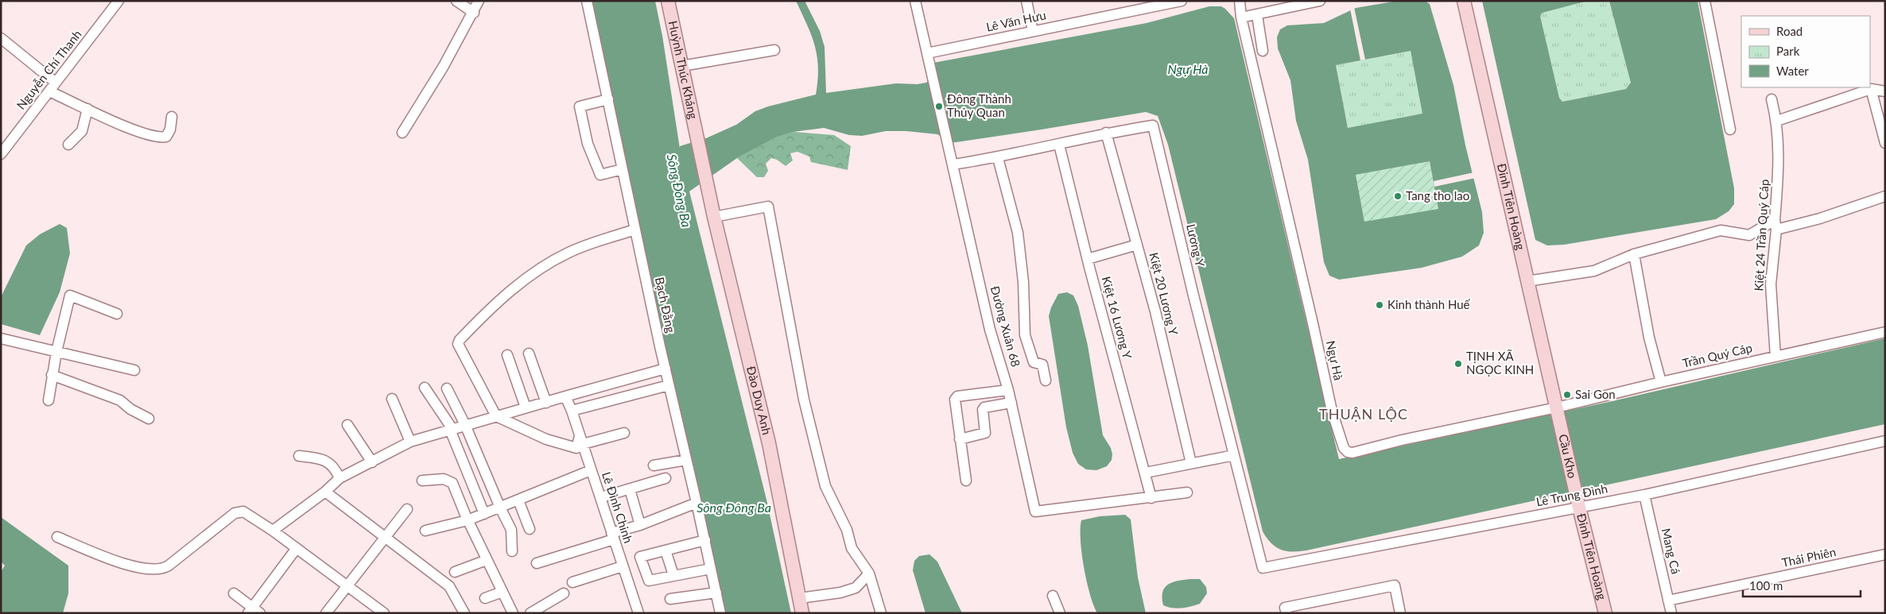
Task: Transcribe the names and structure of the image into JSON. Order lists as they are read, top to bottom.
{
  "streets": {
    "main road": [
      "Huỳnh Thúc Kháng",
      "Đinh Tiên Hoàng",
      "Đào Duy Anh",
      "Cầu Kho"
    ],
    "street": [
      "Lê Văn Hưu",
      "Nguyễn Chí Thanh",
      "Kiệt 24 Trần Quý Cáp",
      "Lương Y",
      "Kiệt 20 Lương Y",
      "Bạch Đằng",
      "Kiệt 16 Lương Y",
      "Đường Xuân 68",
      "Trần Quý Cáp",
      "Ngự Hà",
      "Lê Trung Đình",
      "Lê Đình Chinh",
      "Mang Cá",
      "Thái Phiên"
    ]
  },
  "crossings": [
    ["Lê Văn Hưu", "Đường Xuân 68"],
    ["Huỳnh Thúc Kháng", "Đào Duy Anh"],
    ["Đinh Tiên Hoàng", "Trần Quý Cáp"],
    ["Đinh Tiên Hoàng", "Ngự Hà"],
    ["Đinh Tiên Hoàng", "Cầu Kho"],
    ["Đinh Tiên Hoàng", "Lê Trung Đình"],
    ["Kiệt 24 Trần Quý Cáp", "Trần Quý Cáp"],
    ["Lương Y", "Kiệt 20 Lương Y"],
    ["Lương Y", "Kiệt 16 Lương Y"],
    ["Lương Y", "Đường Xuân 68"],
    ["Lương Y", "Lê Trung Đình"],
    ["Kiệt 16 Lương Y", "Đường Xuân 68"],
    ["Trần Quý Cáp", "Ngự Hà"],
    ["Trần Quý Cáp", "Cầu Kho"],
    ["Ngự Hà", "Cầu Kho"],
    ["Cầu Kho", "Lê Trung Đình"],
    ["Lê Trung Đình", "Mang Cá"],
    ["Mang Cá", "Thái Phiên"]
  ],
  "districts": ["THUẬN LỘC"],
  "water": ["Ngự Hà", "Sông Đông Ba"],
  "places": [
    "Đông Thành Thủy Quan",
    "Tang tho lao",
    "Kinh thành Huế",
    "TỊNH XÃ NGỌC KINH",
    "Sai Gon"
  ],
  "legend": ["Road", "Park", "Water"],
  "scale_bar": "100 m"
}
